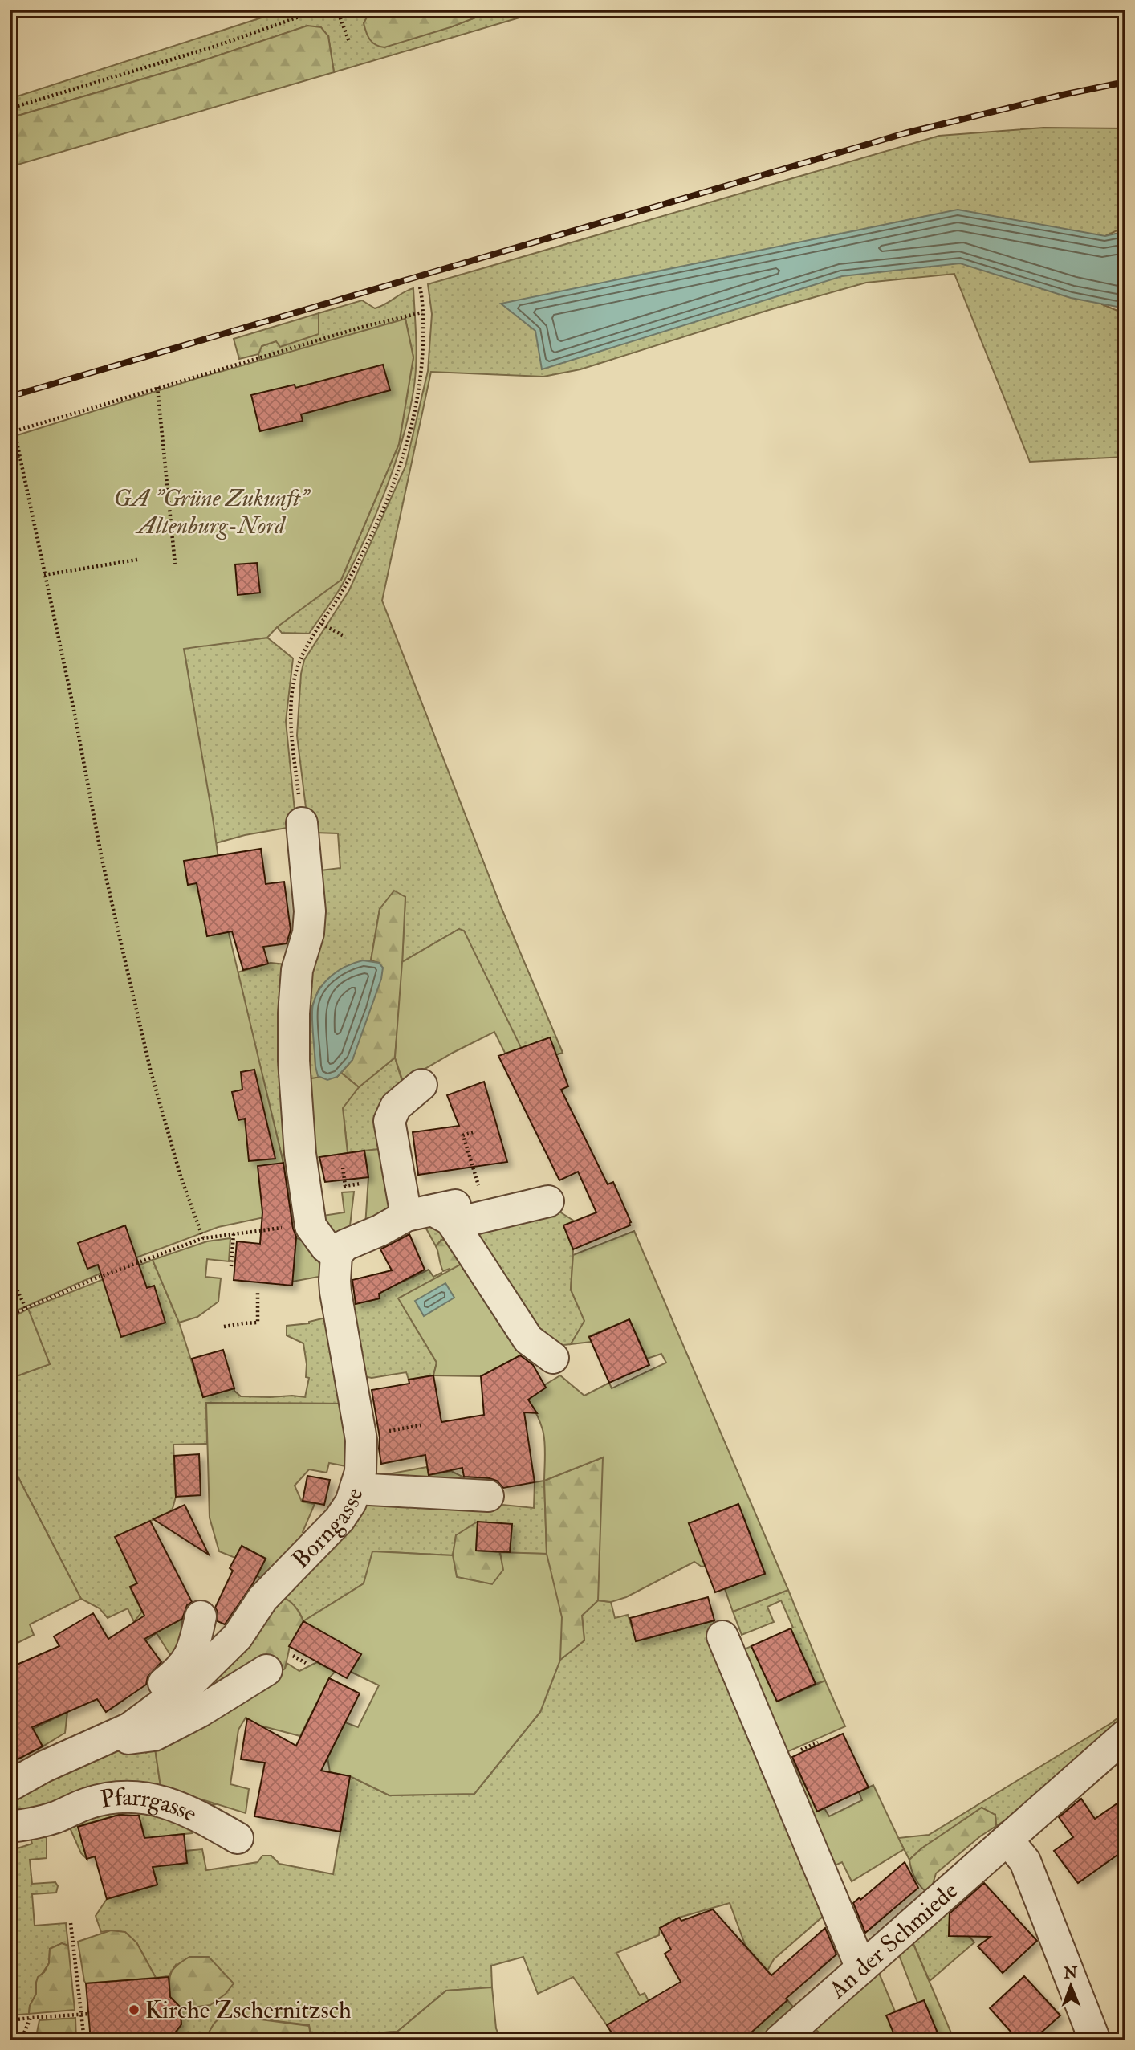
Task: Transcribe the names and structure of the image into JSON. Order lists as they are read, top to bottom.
{
  "streets": {
    "street": ["Borngasse", "Pfarrgasse", "An der Schmiede"]
  },
  "parks": ["GA \"Grüne Zukunft\" Altenburg-Nord"],
  "places": ["Kirche Zschernitzsch"],
  "north": "top"
}
